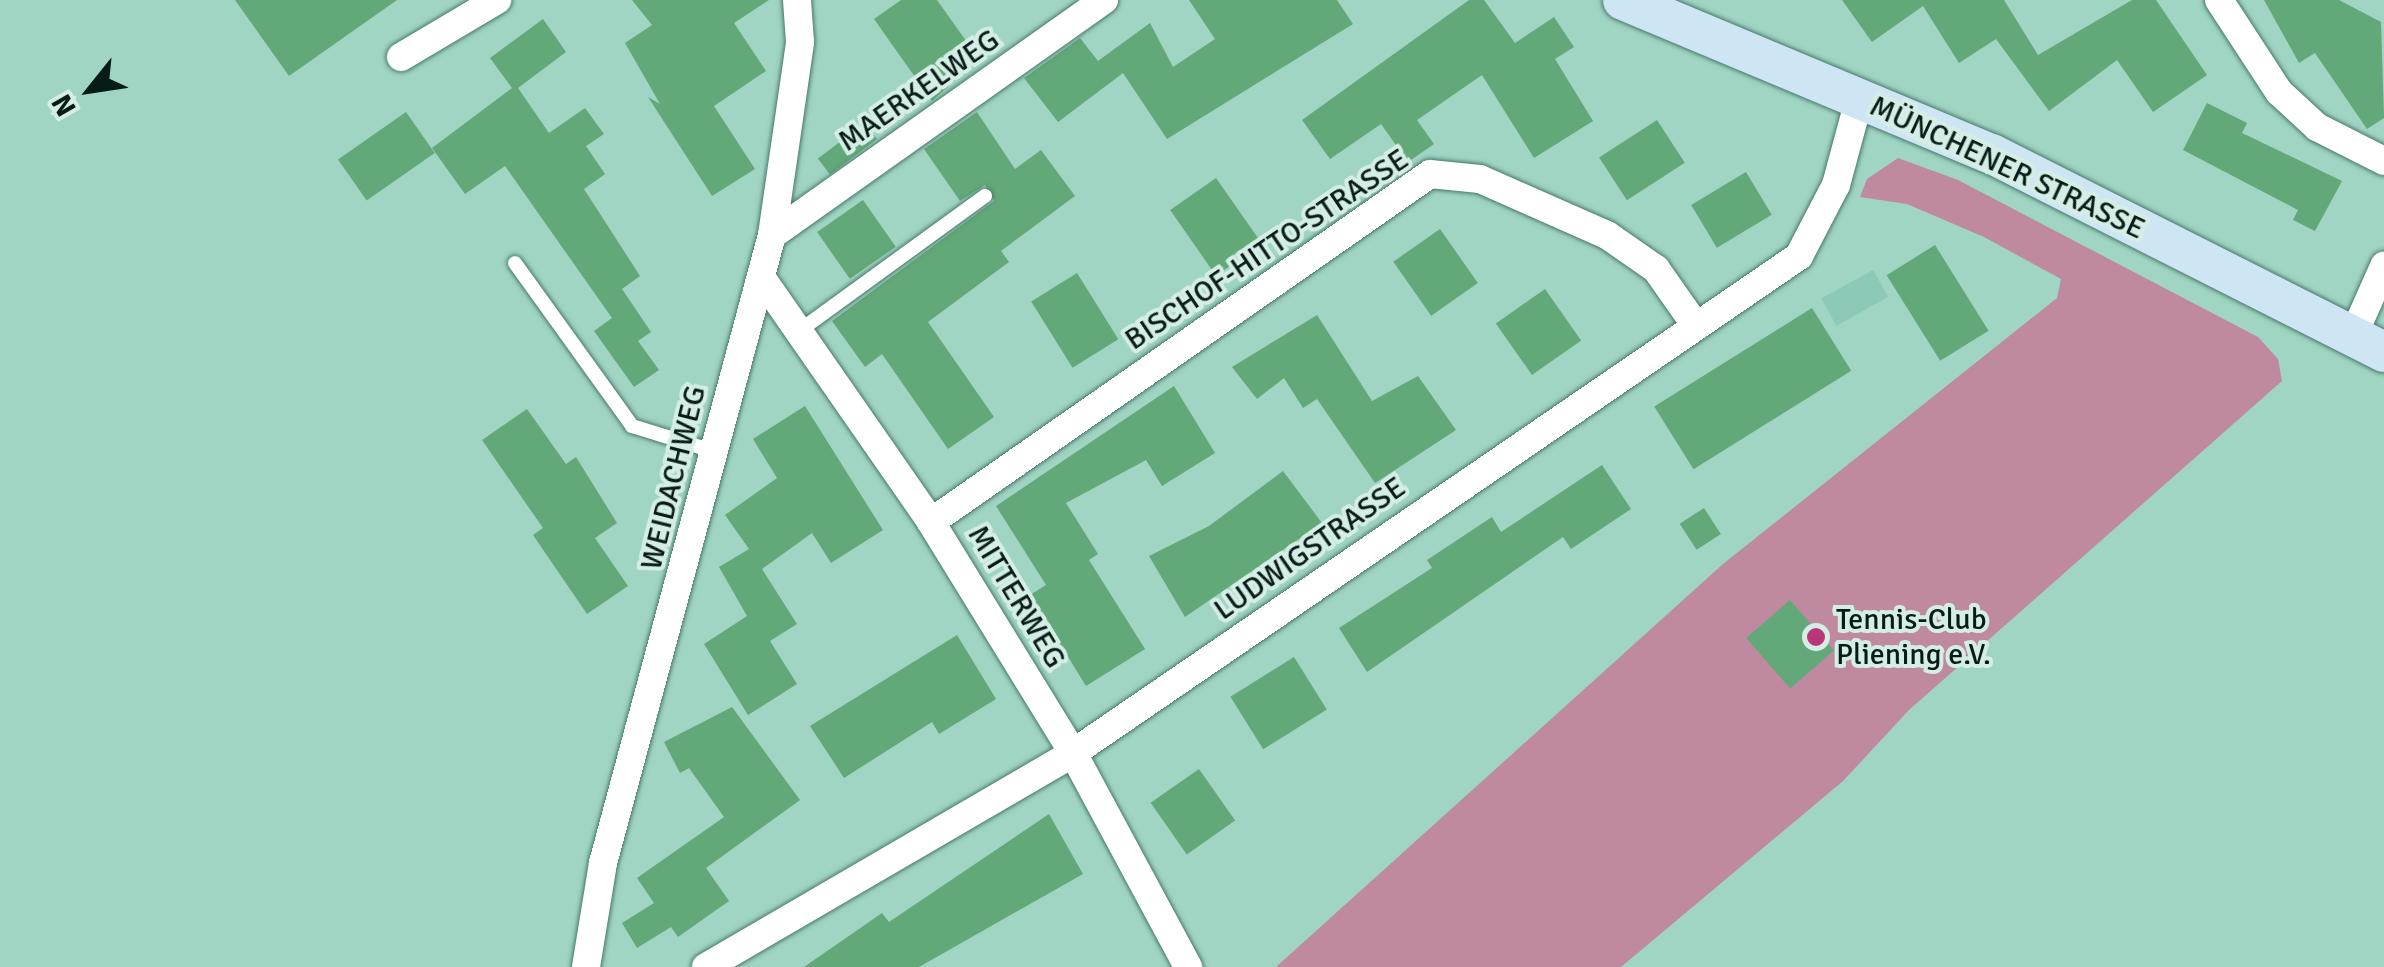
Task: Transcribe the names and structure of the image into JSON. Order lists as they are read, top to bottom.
{
  "streets": {
    "main road": ["MÜNCHENER STRASSE"],
    "street": [
      "MAERKELWEG",
      "BISCHOF-HITTO-STRASSE",
      "WEIDACHWEG",
      "LUDWIGSTRASSE",
      "MITTERWEG"
    ]
  },
  "crossings": [
    ["MAERKELWEG", "WEIDACHWEG"],
    ["MÜNCHENER STRASSE", "LUDWIGSTRASSE"],
    ["BISCHOF-HITTO-STRASSE", "LUDWIGSTRASSE"],
    ["BISCHOF-HITTO-STRASSE", "MITTERWEG"],
    ["WEIDACHWEG", "MITTERWEG"],
    ["LUDWIGSTRASSE", "MITTERWEG"]
  ],
  "places": ["Tennis-Club Pliening e.V."],
  "north": "bottom left"
}
